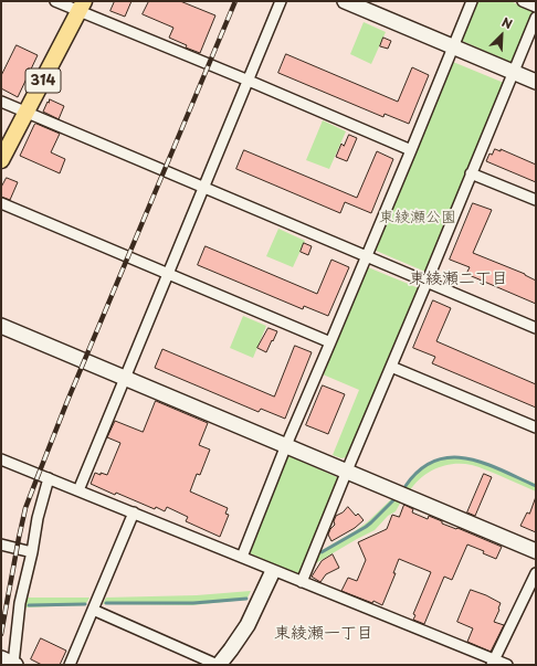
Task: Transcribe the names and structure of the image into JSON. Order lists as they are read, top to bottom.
{
  "streets": {
    "main road": ["314"]
  },
  "districts": ["東綾瀬二丁目", "東綾瀬一丁目"],
  "parks": ["東綾瀬公園"],
  "north": "top right"
}
